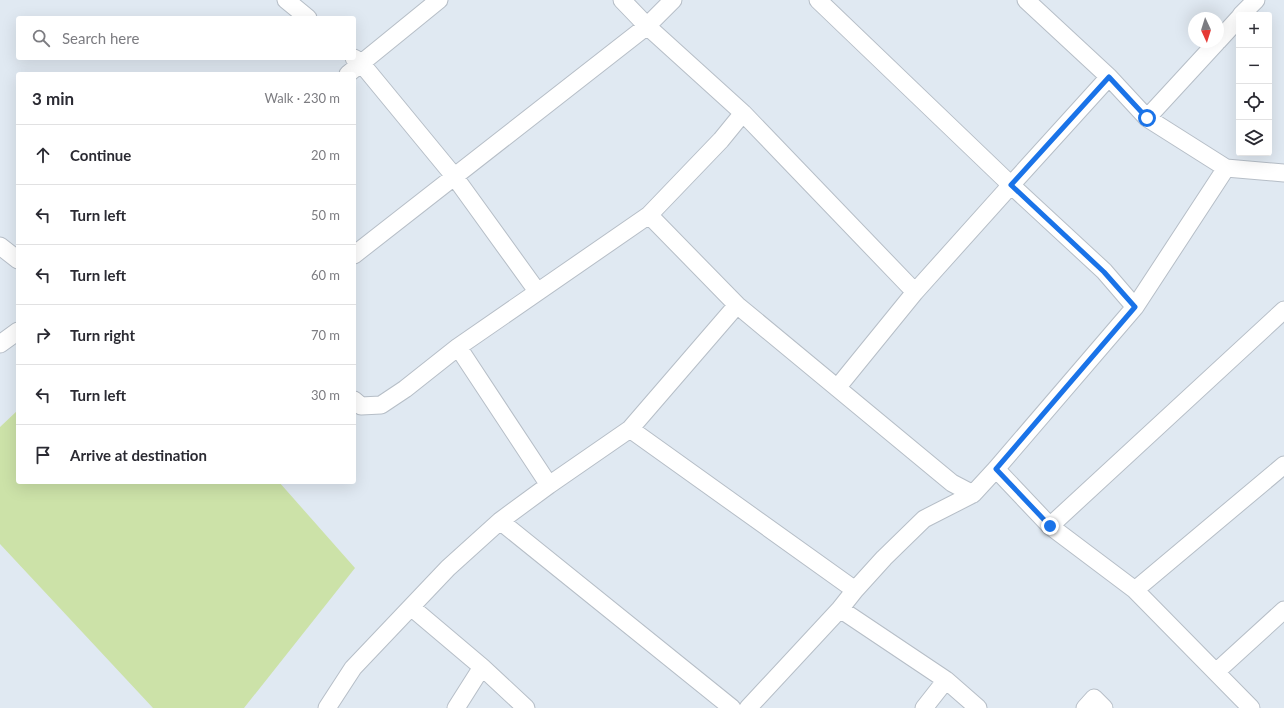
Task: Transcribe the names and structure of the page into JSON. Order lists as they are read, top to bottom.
{
  "north": "bottom",
  "page": {
    "map_buttons": ["+", "−"],
    "search": "Search here",
    "heading": ["3 min", "Walk · 230 m"],
    "list": [
      ["Continue", "20 m"],
      ["Turn left", "50 m"],
      ["Turn left", "60 m"],
      ["Turn right", "70 m"],
      ["Turn left", "30 m"],
      "Arrive at destination"
    ]
  }
}
